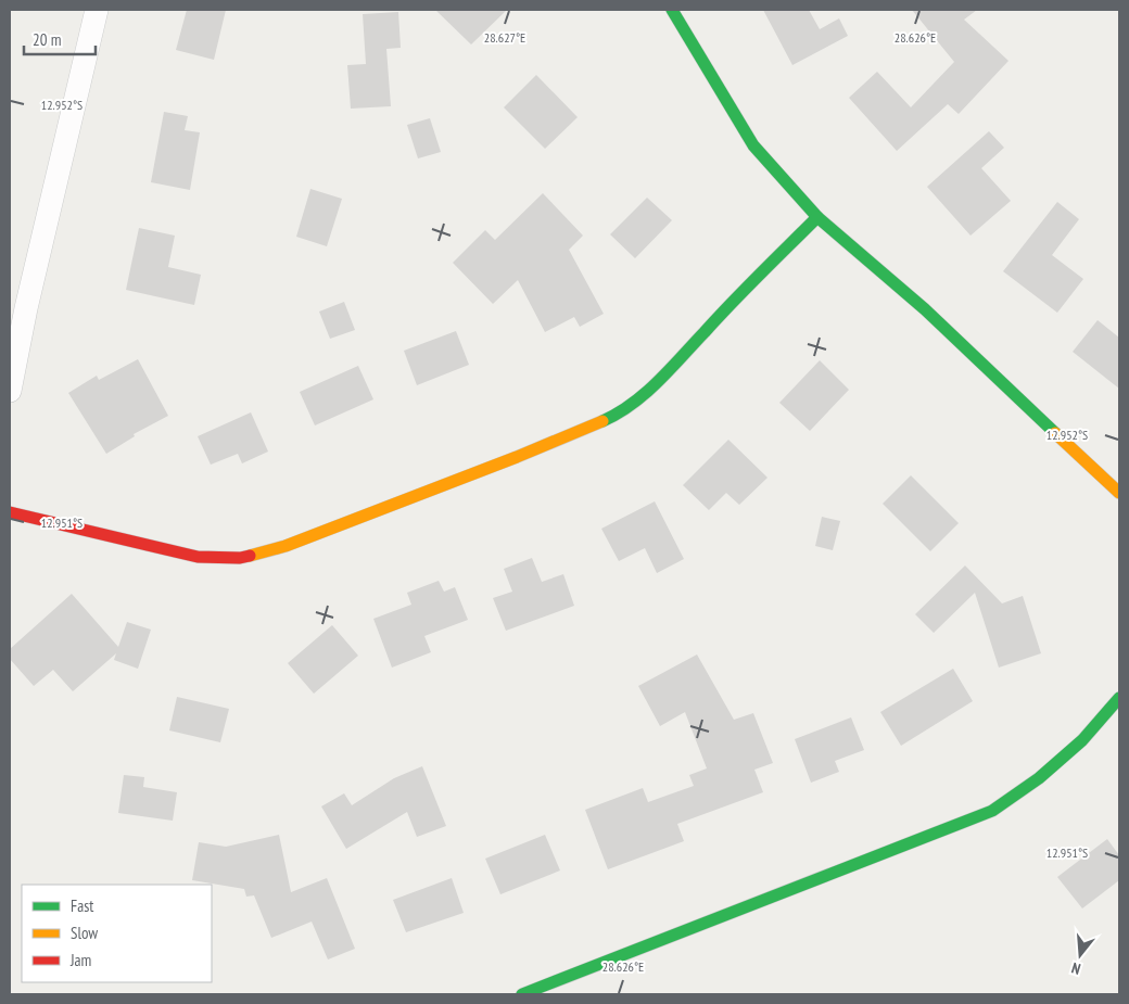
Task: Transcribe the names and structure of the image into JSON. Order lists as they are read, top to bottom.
{
  "legend": ["Fast", "Slow", "Jam"],
  "scale_bar": "20 m",
  "north": "bottom",
  "coordinates": [
    "28.627°E",
    "28.626°E",
    "12.952°S",
    "12.951°S"
  ]
}
